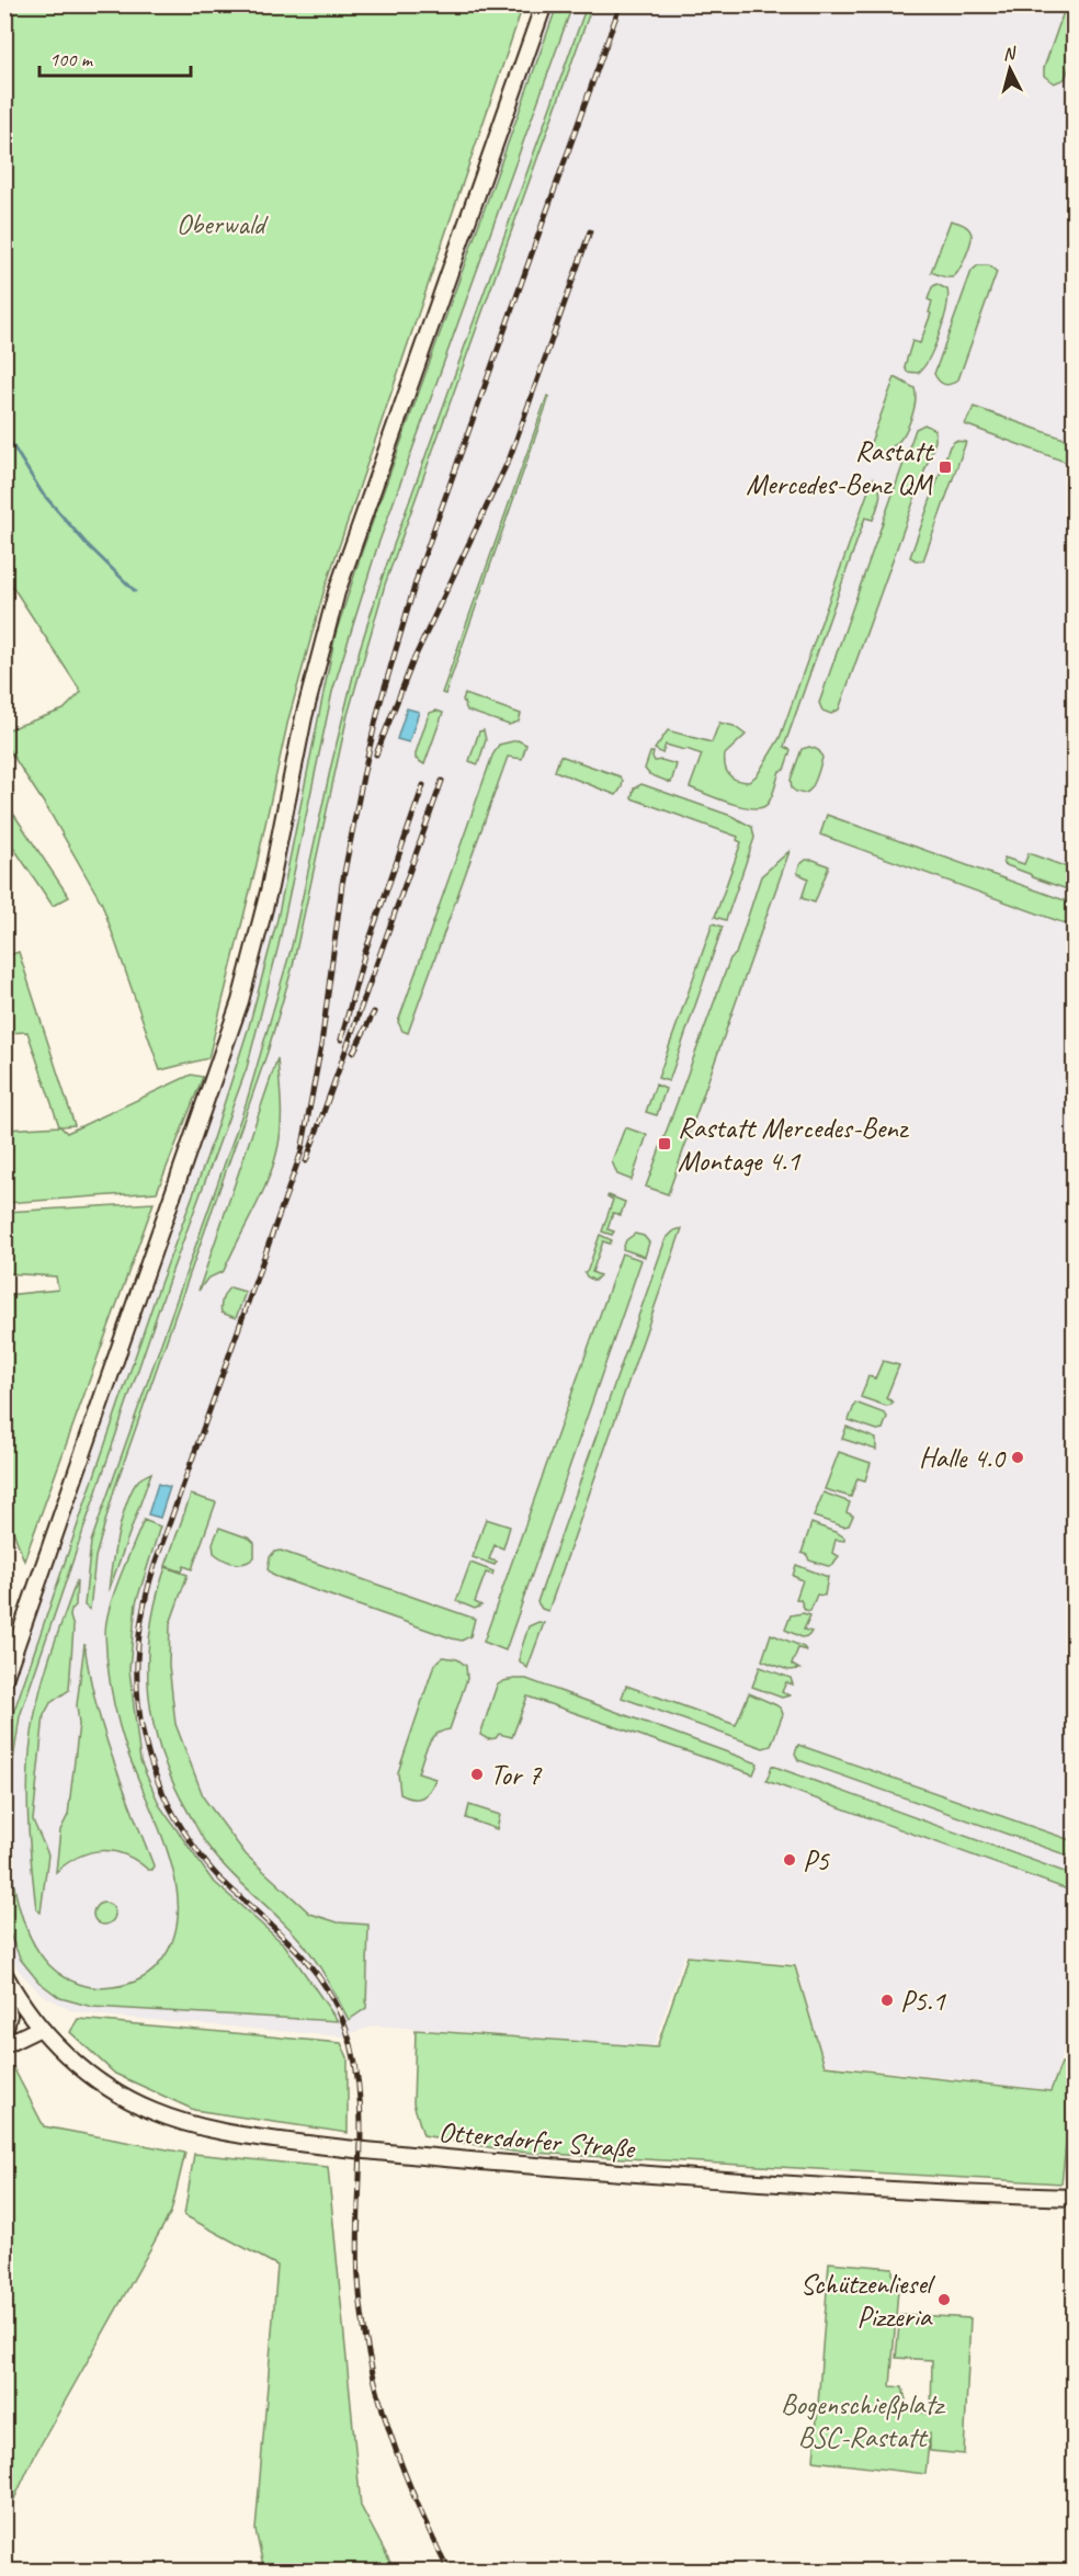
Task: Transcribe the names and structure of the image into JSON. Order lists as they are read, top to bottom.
{
  "streets": {
    "street": ["Ottersdorfer Straße"]
  },
  "parks": ["Oberwald", "Bogenschießplatz BSC-Rastatt"],
  "places": {
    "transit": ["Rastatt Mercedes-Benz QM", "Rastatt Mercedes-Benz Montage 4.1"],
    "other": [
      "Halle 4.0",
      "Tor 7",
      "P5",
      "P5.1",
      "Schützenliesel Pizzeria"
    ]
  },
  "scale_bar": "100 m",
  "north": "top"
}
